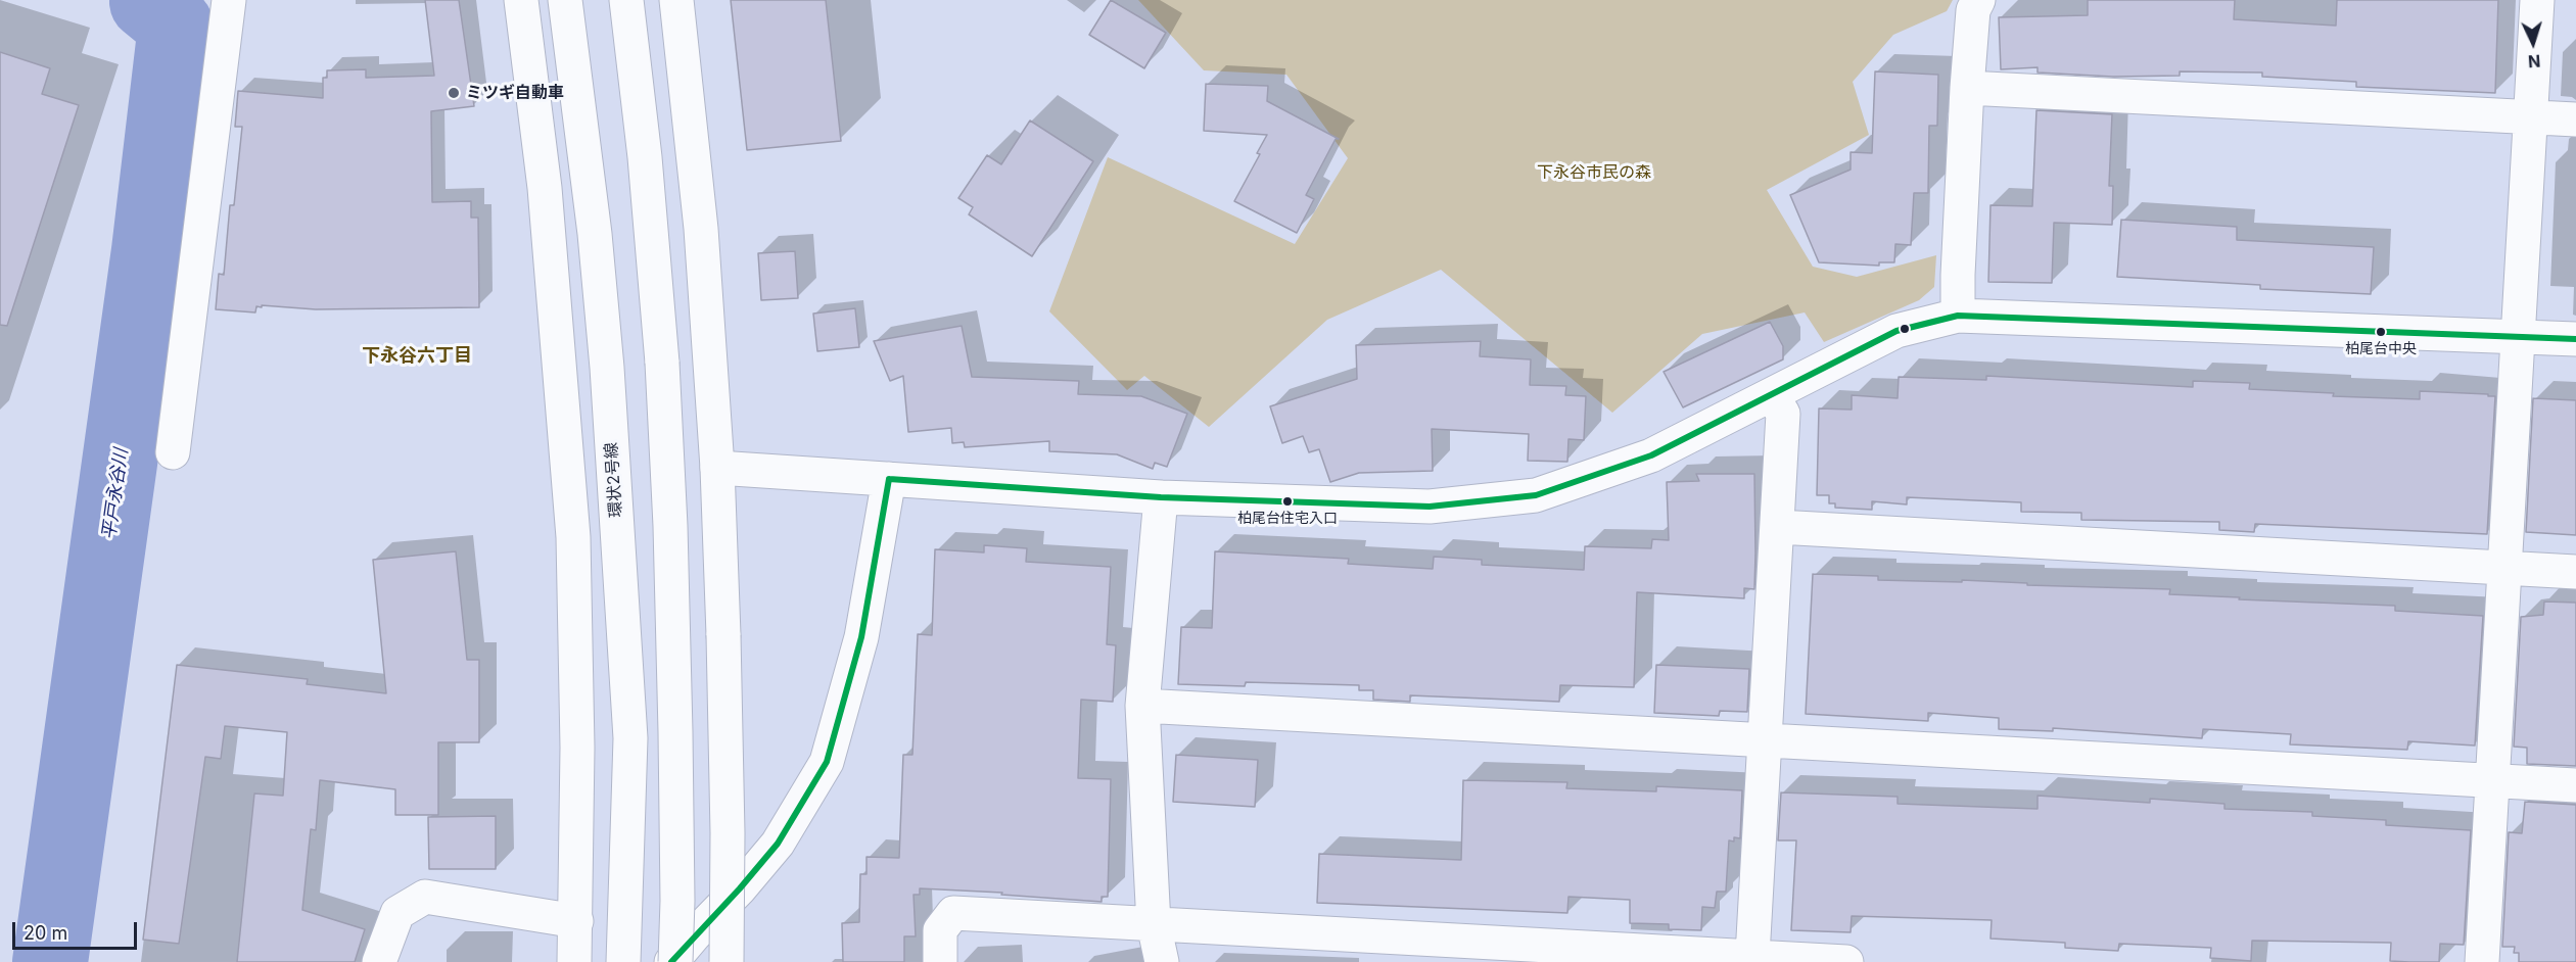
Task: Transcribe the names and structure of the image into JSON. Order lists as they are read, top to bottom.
{
  "streets": {
    "street": ["環状2号線"]
  },
  "districts": ["下永谷六丁目"],
  "water": ["平戸永谷川"],
  "parks": ["下永谷市民の森"],
  "places": ["ミツギ自動車", "柏尾台中央", "柏尾台住宅入口"],
  "scale_bar": "20 m",
  "north": "bottom"
}
